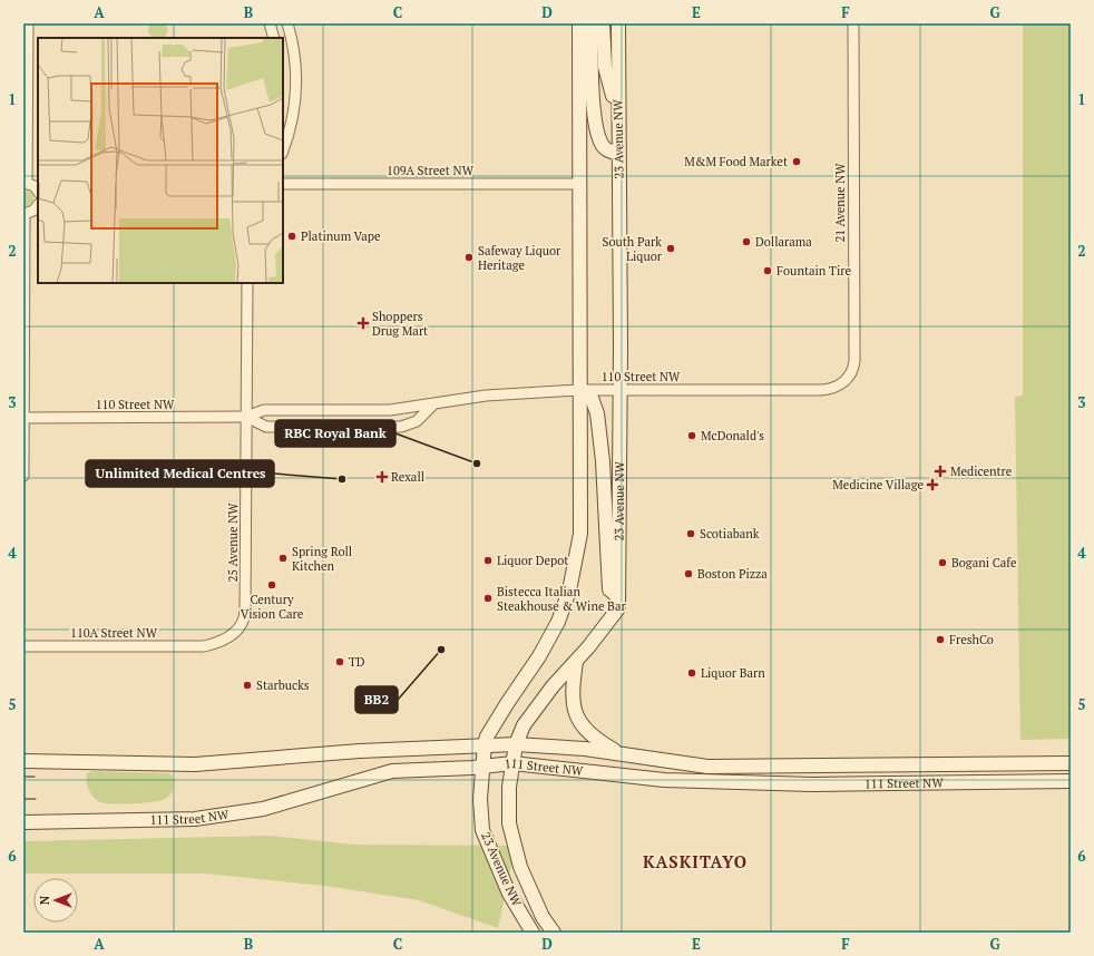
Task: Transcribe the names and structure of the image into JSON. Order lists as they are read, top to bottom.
{
  "streets": {
    "main road": ["23 Avenue NW", "111 Street NW"],
    "street": [
      "109A Street NW",
      "21 Avenue NW",
      "110 Street NW",
      "25 Avenue NW",
      "110A Street NW"
    ]
  },
  "crossings": [
    ["23 Avenue NW", "109A Street NW"],
    ["23 Avenue NW", "110 Street NW"],
    ["23 Avenue NW", "111 Street NW"],
    ["21 Avenue NW", "110 Street NW"],
    ["110 Street NW", "25 Avenue NW"],
    ["25 Avenue NW", "110A Street NW"]
  ],
  "districts": ["KASKITAYO"],
  "places": {
    "other": [
      "M&M Food Market",
      "Platinum Vape",
      "Dollarama",
      "South Park Liquor",
      "Safeway Liquor Heritage",
      "Fountain Tire",
      "McDonald's",
      "RBC Royal Bank",
      "Unlimited Medical Centres",
      "Scotiabank",
      "Spring Roll Kitchen",
      "Liquor Depot",
      "Bogani Cafe",
      "Boston Pizza",
      "Century Vision Care",
      "Bistecca Italian Steakhouse & Wine Bar",
      "FreshCo",
      "BB2",
      "TD",
      "Liquor Barn",
      "Starbucks"
    ],
    "health": [
      "Shoppers Drug Mart",
      "Medicentre",
      "Rexall",
      "Medicine Village"
    ]
  },
  "north": "left",
  "grid": {
    "columns": [
      "A",
      "B",
      "C",
      "D",
      "E",
      "F",
      "G"
    ],
    "rows": [
      "1",
      "2",
      "3",
      "4",
      "5",
      "6"
    ]
  }
}
